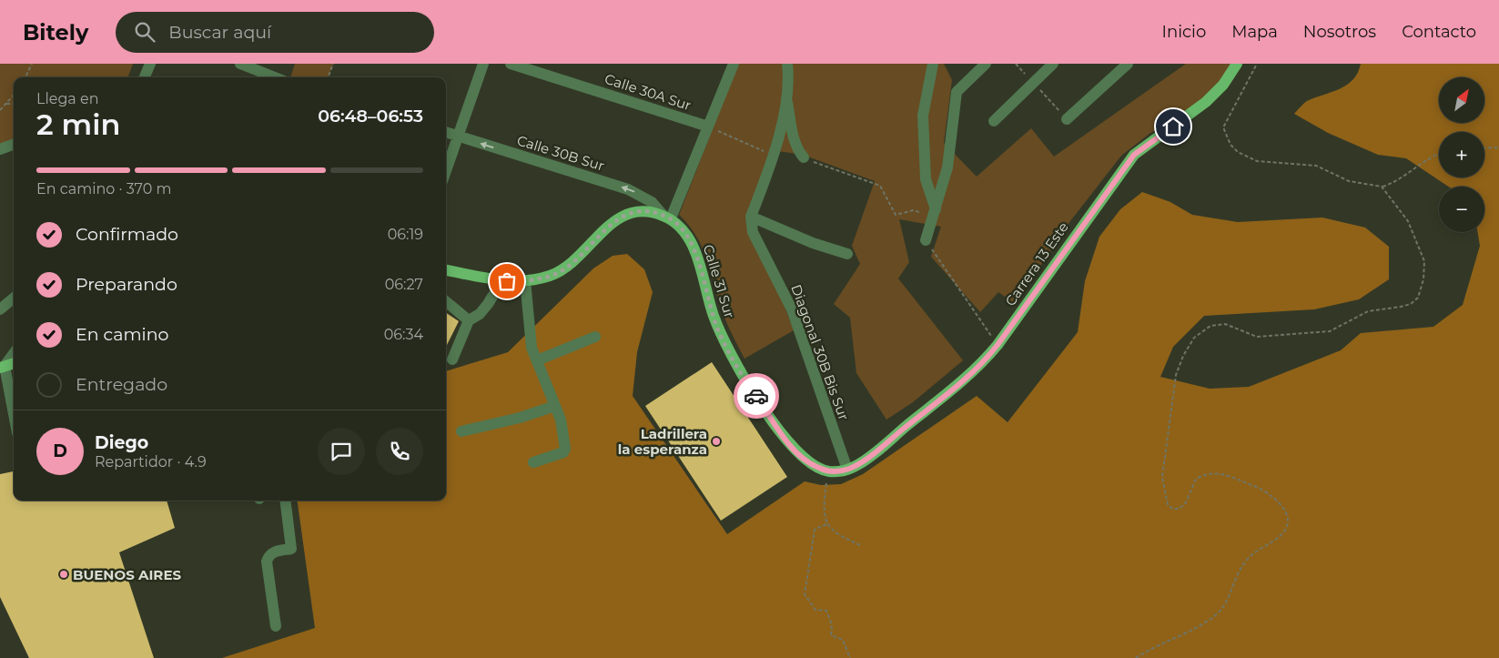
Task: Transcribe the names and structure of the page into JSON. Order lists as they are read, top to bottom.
{
  "streets": {
    "main road": ["Carrera 13 Este", "Calle 31 Sur"],
    "street": ["Calle 30A Sur", "Calle 30B Sur", "Diagonal 30B Bis Sur"]
  },
  "crossings": [
    ["Calle 30B Sur", "Calle 31 Sur"],
    ["Carrera 13 Este", "Diagonal 30B Bis Sur"]
  ],
  "one_way": ["Calle 30B Sur"],
  "places": ["Ladrillera la esperanza", "BUENOS AIRES"],
  "north": "top right",
  "page": {
    "header": "Bitely",
    "search": "Buscar aquí",
    "nav": [
      "Inicio",
      "Mapa",
      "Nosotros",
      "Contacto"
    ],
    "map_buttons": ["+", "−"],
    "heading": ["2 min", "Llega en", "06:48–06:53"],
    "panel": ["Diego", "Repartidor · 4.9"],
    "bar": "En camino · 370 m",
    "list": [
      ["Confirmado", "06:19"],
      ["Preparando", "06:27"],
      ["En camino", "06:34"],
      "Entregado"
    ],
    "round": "D"
  }
}
